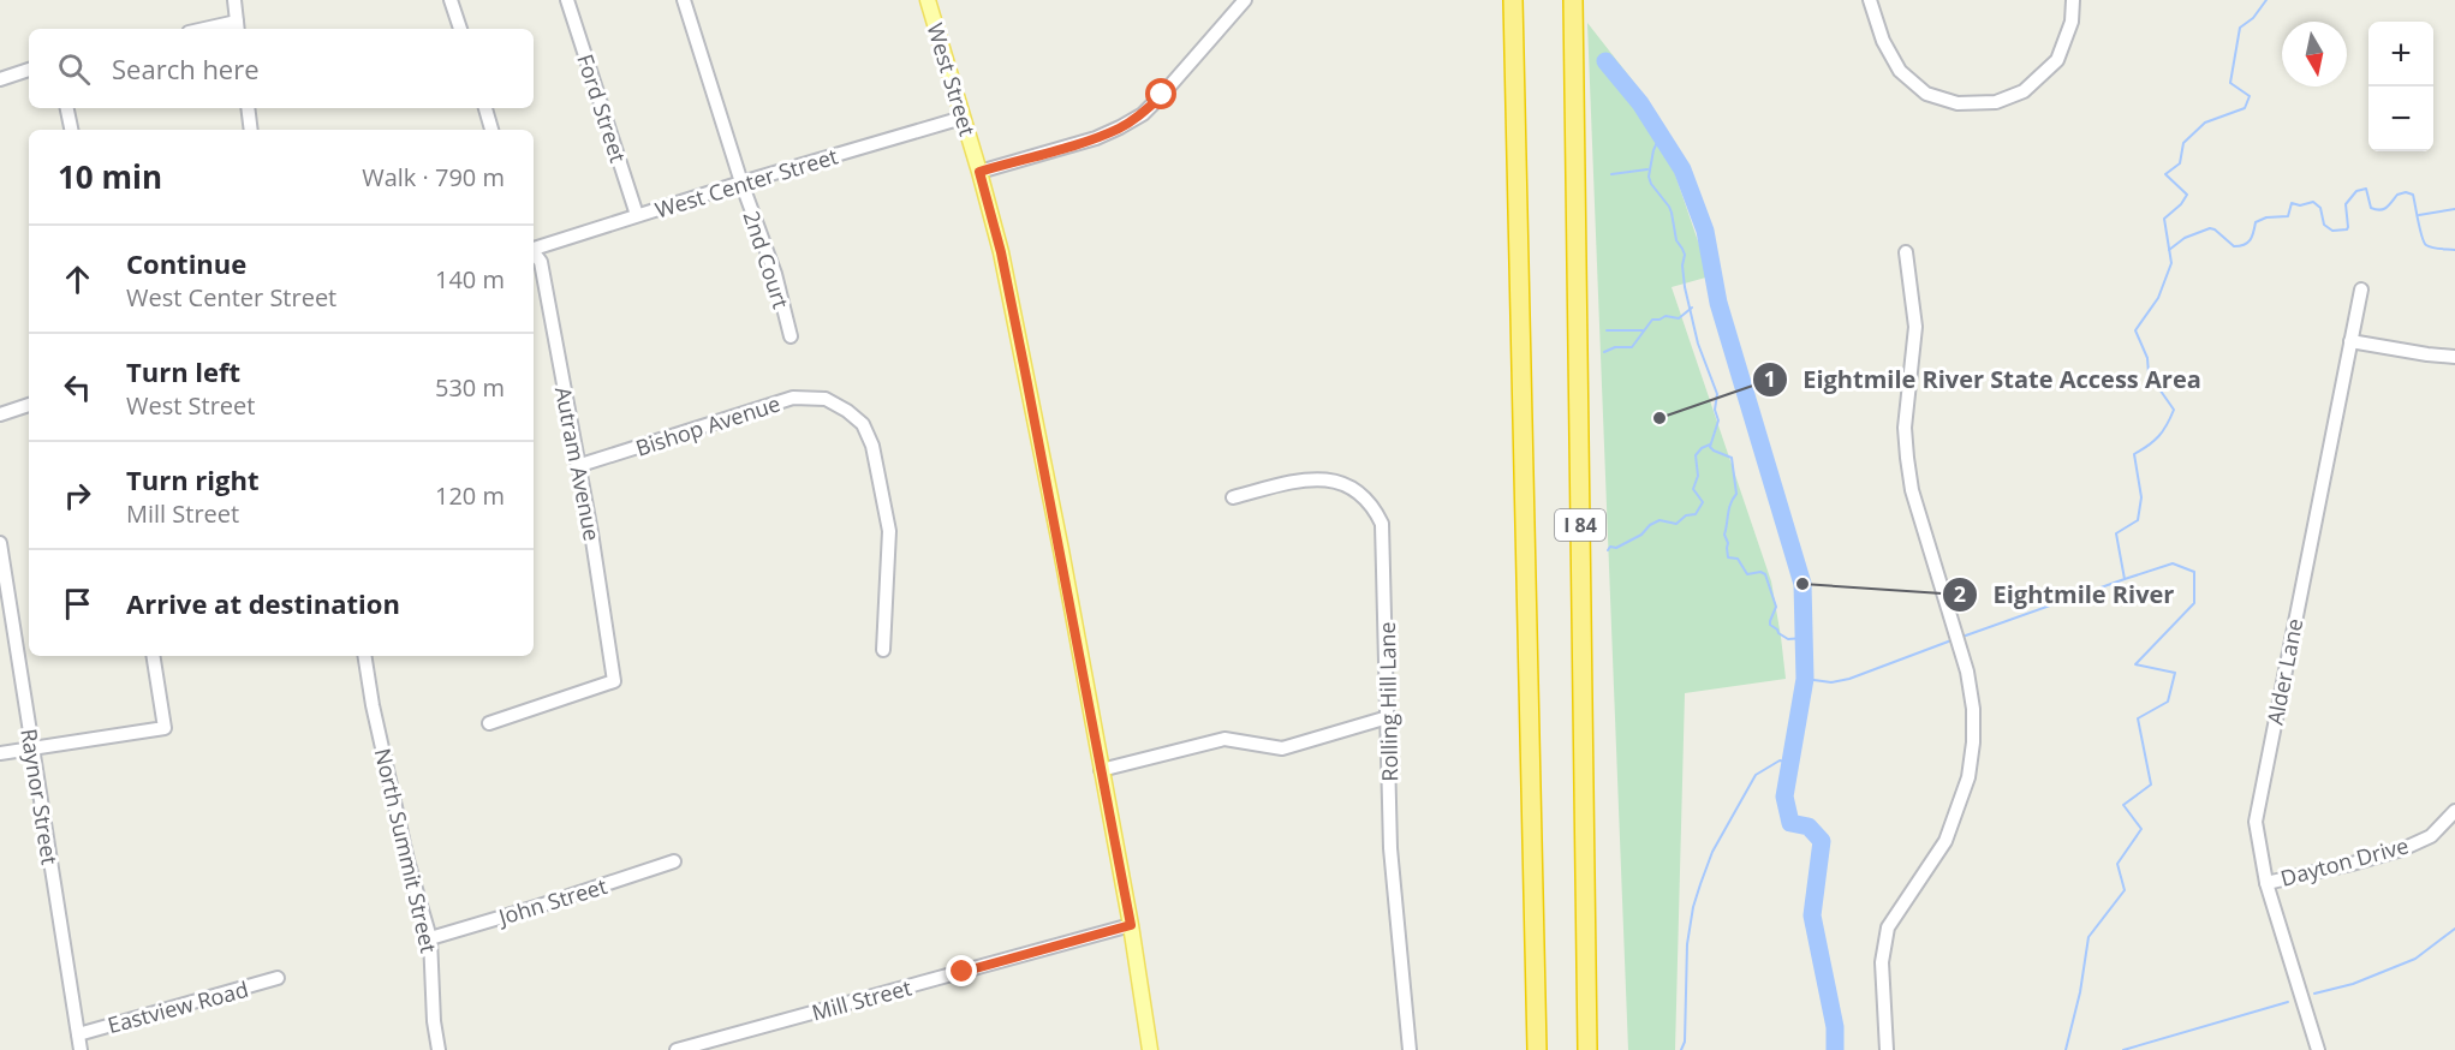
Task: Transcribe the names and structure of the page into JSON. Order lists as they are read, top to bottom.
{
  "streets": {
    "highway": ["I 84"],
    "main road": ["West Street"],
    "street": [
      "Ford Street",
      "West Center Street",
      "2nd Court",
      "Bishop Avenue",
      "Autram Avenue",
      "Alder Lane",
      "Rolling Hill Lane",
      "Raynor Street",
      "North Summit Street",
      "Dayton Drive",
      "John Street",
      "Mill Street",
      "Eastview Road"
    ]
  },
  "crossings": [
    ["West Street", "West Center Street"],
    ["West Street", "Mill Street"],
    ["Ford Street", "West Center Street"],
    ["West Center Street", "2nd Court"],
    ["Bishop Avenue", "Autram Avenue"],
    ["Alder Lane", "Dayton Drive"],
    ["Raynor Street", "Eastview Road"],
    ["North Summit Street", "John Street"]
  ],
  "places": ["Eightmile River State Access Area", "Eightmile River"],
  "north": "bottom",
  "page": {
    "map_buttons": ["+", "−"],
    "search": "Search here",
    "heading": ["10 min", "Walk · 790 m"],
    "list": [
      ["Continue", "West Center Street", "140 m"],
      ["Turn left", "West Street", "530 m"],
      ["Turn right", "Mill Street", "120 m"],
      "Arrive at destination"
    ]
  }
}
